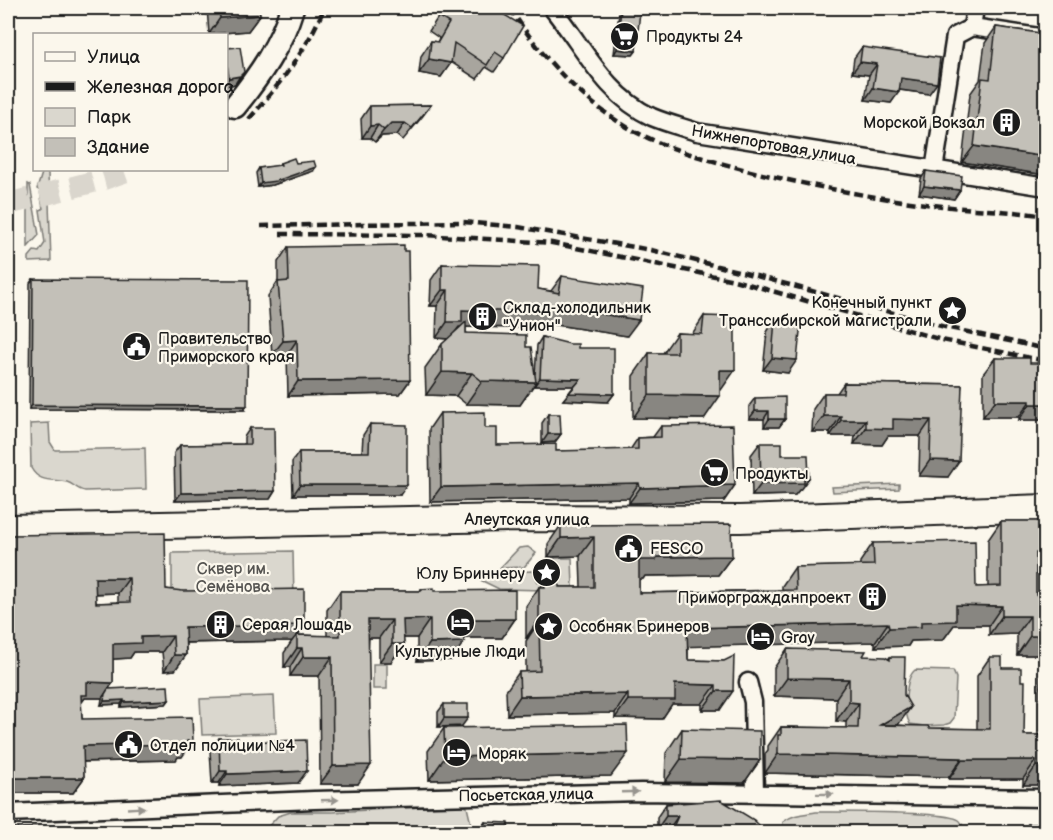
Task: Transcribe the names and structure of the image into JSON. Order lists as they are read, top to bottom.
{
  "streets": {
    "main road": ["Алеутская улица"],
    "street": ["Нижнепортовая улица", "Посьетская улица"]
  },
  "one_way": ["Посьетская улица"],
  "parks": ["Сквер им. Семёнова"],
  "places": {
    "supermarket": ["Продукты 24", "Продукты"],
    "building": [
      "Морской Вокзал",
      "Склад-холодильник \"Унион\"",
      "Приморгражданпроект",
      "Серая Лошадь"
    ],
    "place": ["Конечный пункт Транссибирской магистрали", "Юлу Бриннеру", "Особняк Бринеров"],
    "public building": ["Правительство Приморского края", "FESCO", "Отдел полиции №4"],
    "hotel": ["Культурные Люди", "Gray", "Моряк"]
  },
  "legend": [
    "Улица",
    "Железная дорога",
    "Парк",
    "Здание"
  ]
}
